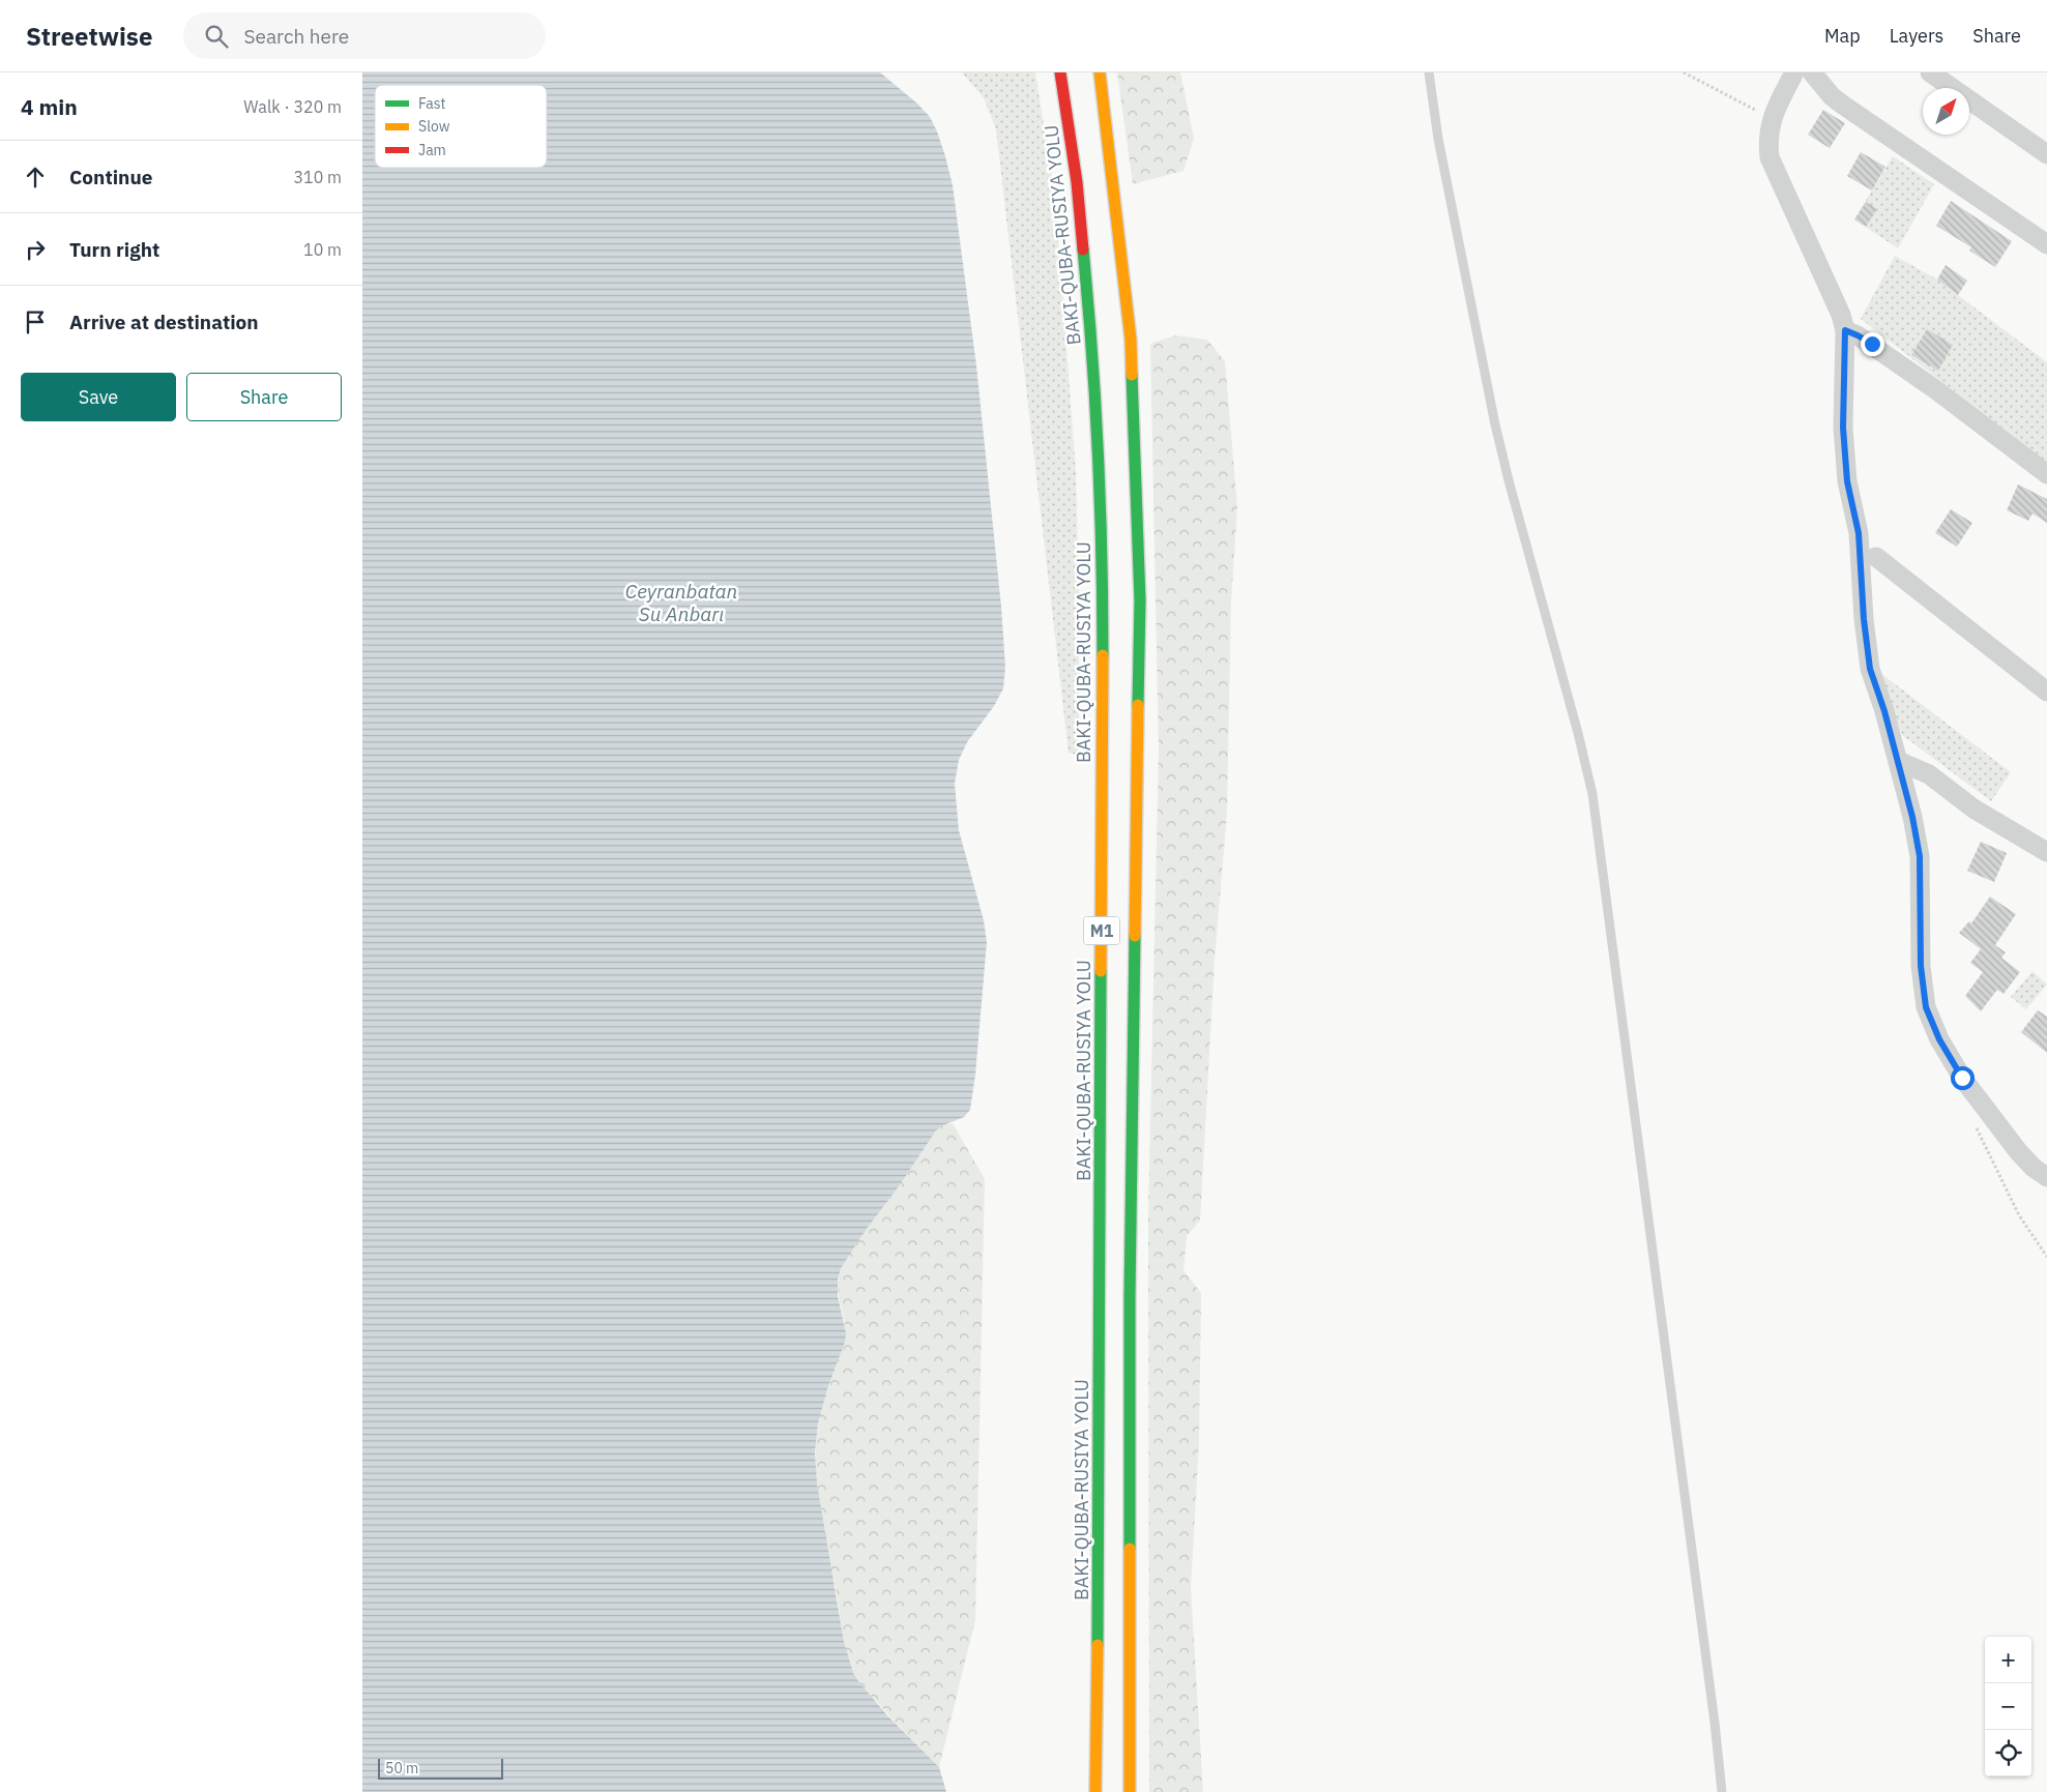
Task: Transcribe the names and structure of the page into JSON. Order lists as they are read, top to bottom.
{
  "streets": {
    "highway": ["M1"]
  },
  "water": ["Ceyranbatan Su Anbarı"],
  "legend": ["Fast", "Slow", "Jam"],
  "scale_bar": "50 m",
  "north": "top right",
  "page": {
    "header": "Streetwise",
    "search": "Search here",
    "nav": ["Map", "Layers", "Share"],
    "heading": ["4 min", "Walk · 320 m"],
    "list": [
      ["Continue", "310 m"],
      ["Turn right", "10 m"],
      "Arrive at destination"
    ],
    "buttons": ["Save", "Share"],
    "map_buttons": ["+", "−"],
    "scale": "50 m"
  }
}
